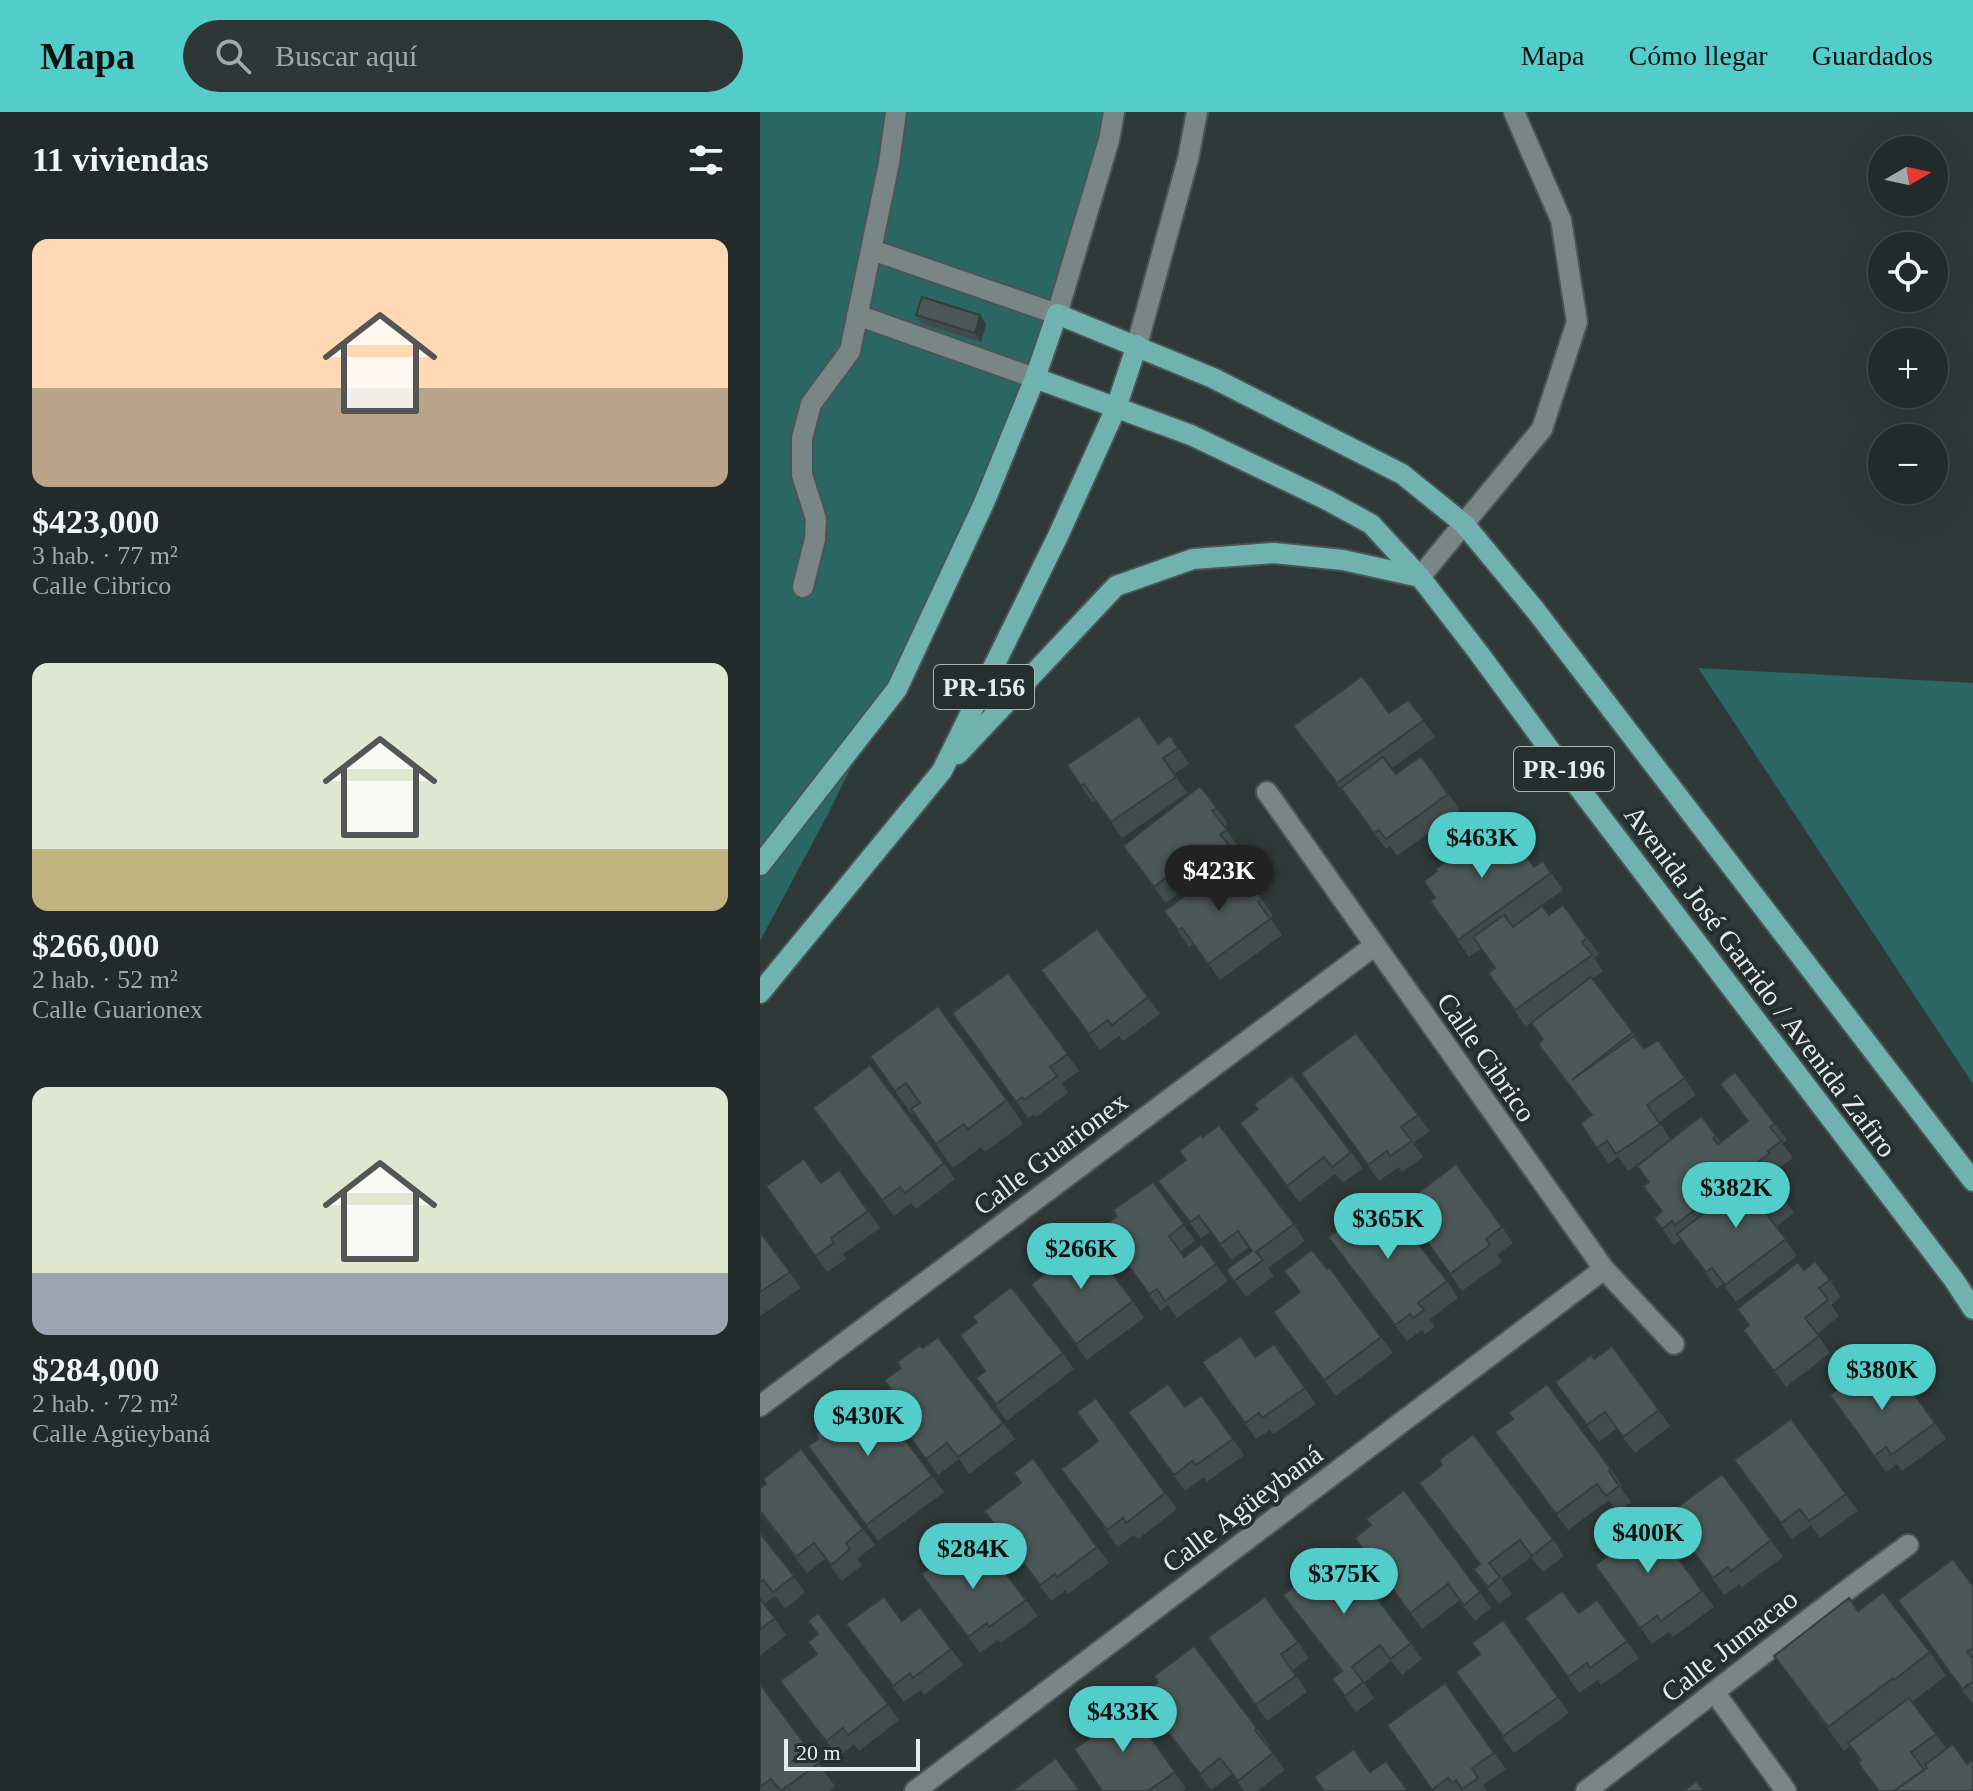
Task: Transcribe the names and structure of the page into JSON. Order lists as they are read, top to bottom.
{
  "streets": {
    "main road": ["PR-156", "PR-196", "Avenida José Garrido / Avenida Zafiro"],
    "street": [
      "Calle Cibrico",
      "Calle Guarionex",
      "Calle Agüeybaná",
      "Calle Jumacao"
    ]
  },
  "crossings": [
    ["PR-156", "Avenida José Garrido / Avenida Zafiro"],
    ["Calle Cibrico", "Calle Guarionex"],
    ["Calle Cibrico", "Calle Agüeybaná"]
  ],
  "scale_bar": "20 m",
  "north": "right",
  "page": {
    "header": "Mapa",
    "search": "Buscar aquí",
    "nav": ["Mapa", "Cómo llegar", "Guardados"],
    "heading": "11 viviendas",
    "map_buttons": ["+", "−"],
    "list": [
      {
        "name": "$423,000",
        "note": "3 hab. · 77 m² · Calle Cibrico"
      },
      {
        "name": "$266,000",
        "note": "2 hab. · 52 m² · Calle Guarionex"
      },
      {
        "name": "$284,000",
        "note": "2 hab. · 72 m² · Calle Agüeybaná"
      }
    ],
    "price": [
      "$463K",
      "$423K",
      "$382K",
      "$365K",
      "$266K",
      "$380K",
      "$430K",
      "$400K",
      "$284K",
      "$375K",
      "$433K"
    ],
    "scale": "20 m"
  }
}
